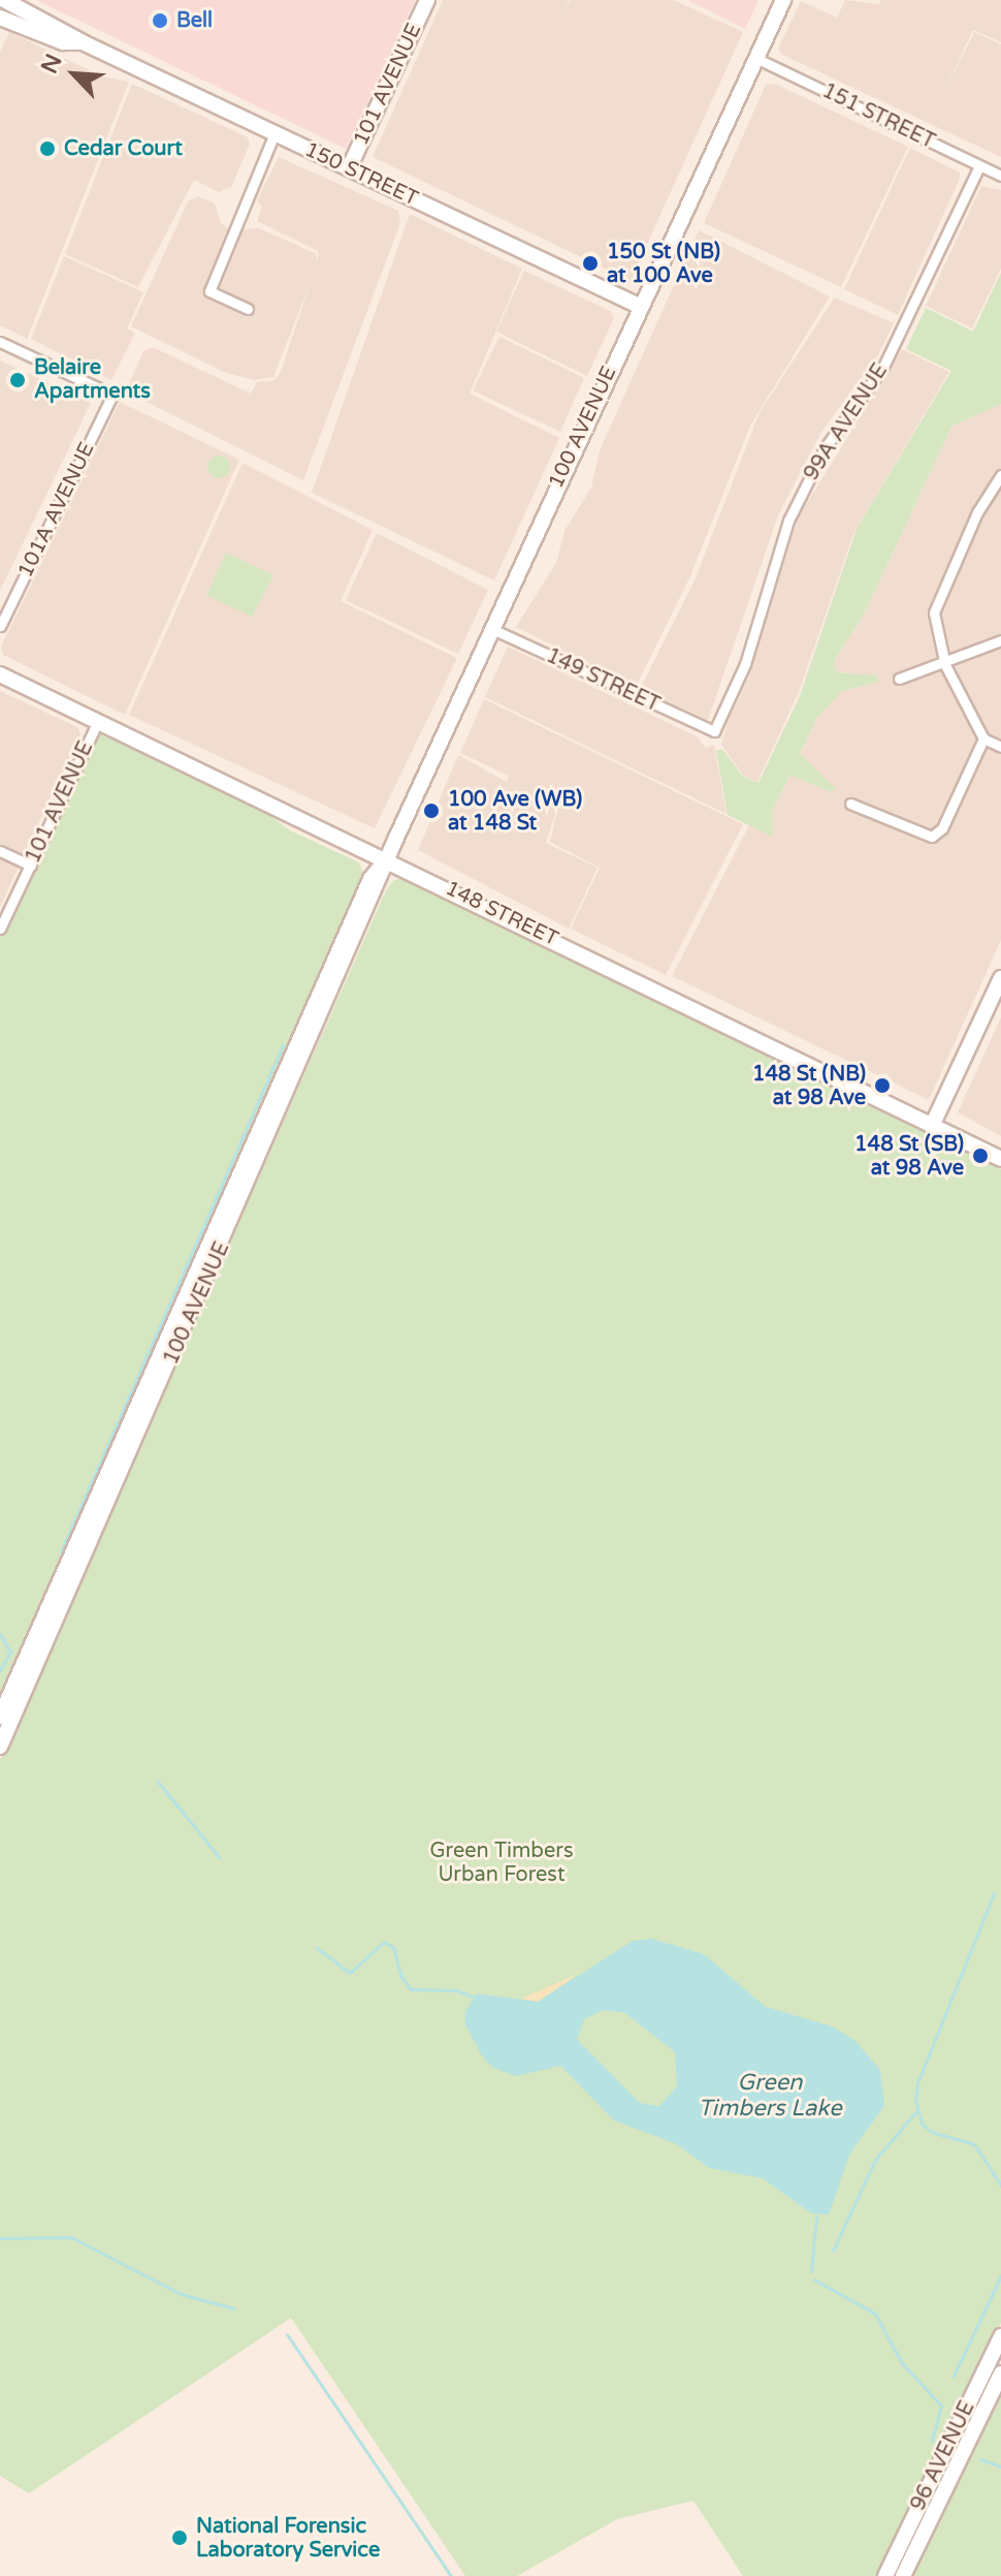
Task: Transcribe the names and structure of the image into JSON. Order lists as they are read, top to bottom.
{
  "streets": {
    "main road": [
      "101 AVENUE",
      "150 STREET",
      "100 AVENUE",
      "148 STREET",
      "96 AVENUE"
    ],
    "street": [
      "151 STREET",
      "99A AVENUE",
      "101A AVENUE",
      "149 STREET"
    ]
  },
  "crossings": [
    ["101 AVENUE", "150 STREET"],
    ["101 AVENUE", "148 STREET"],
    ["151 STREET", "99A AVENUE"],
    ["151 STREET", "100 AVENUE"],
    ["150 STREET", "100 AVENUE"],
    ["99A AVENUE", "149 STREET"],
    ["100 AVENUE", "149 STREET"],
    ["100 AVENUE", "148 STREET"]
  ],
  "water": ["Green Timbers Lake"],
  "parks": ["Green Timbers Urban Forest"],
  "places": [
    "Bell",
    "Cedar Court",
    "150 St (NB) at 100 Ave",
    "Belaire Apartments",
    "100 Ave (WB) at 148 St",
    "148 St (NB) at 98 Ave",
    "148 St (SB) at 98 Ave",
    "National Forensic Laboratory Service"
  ],
  "north": "top left"
}
